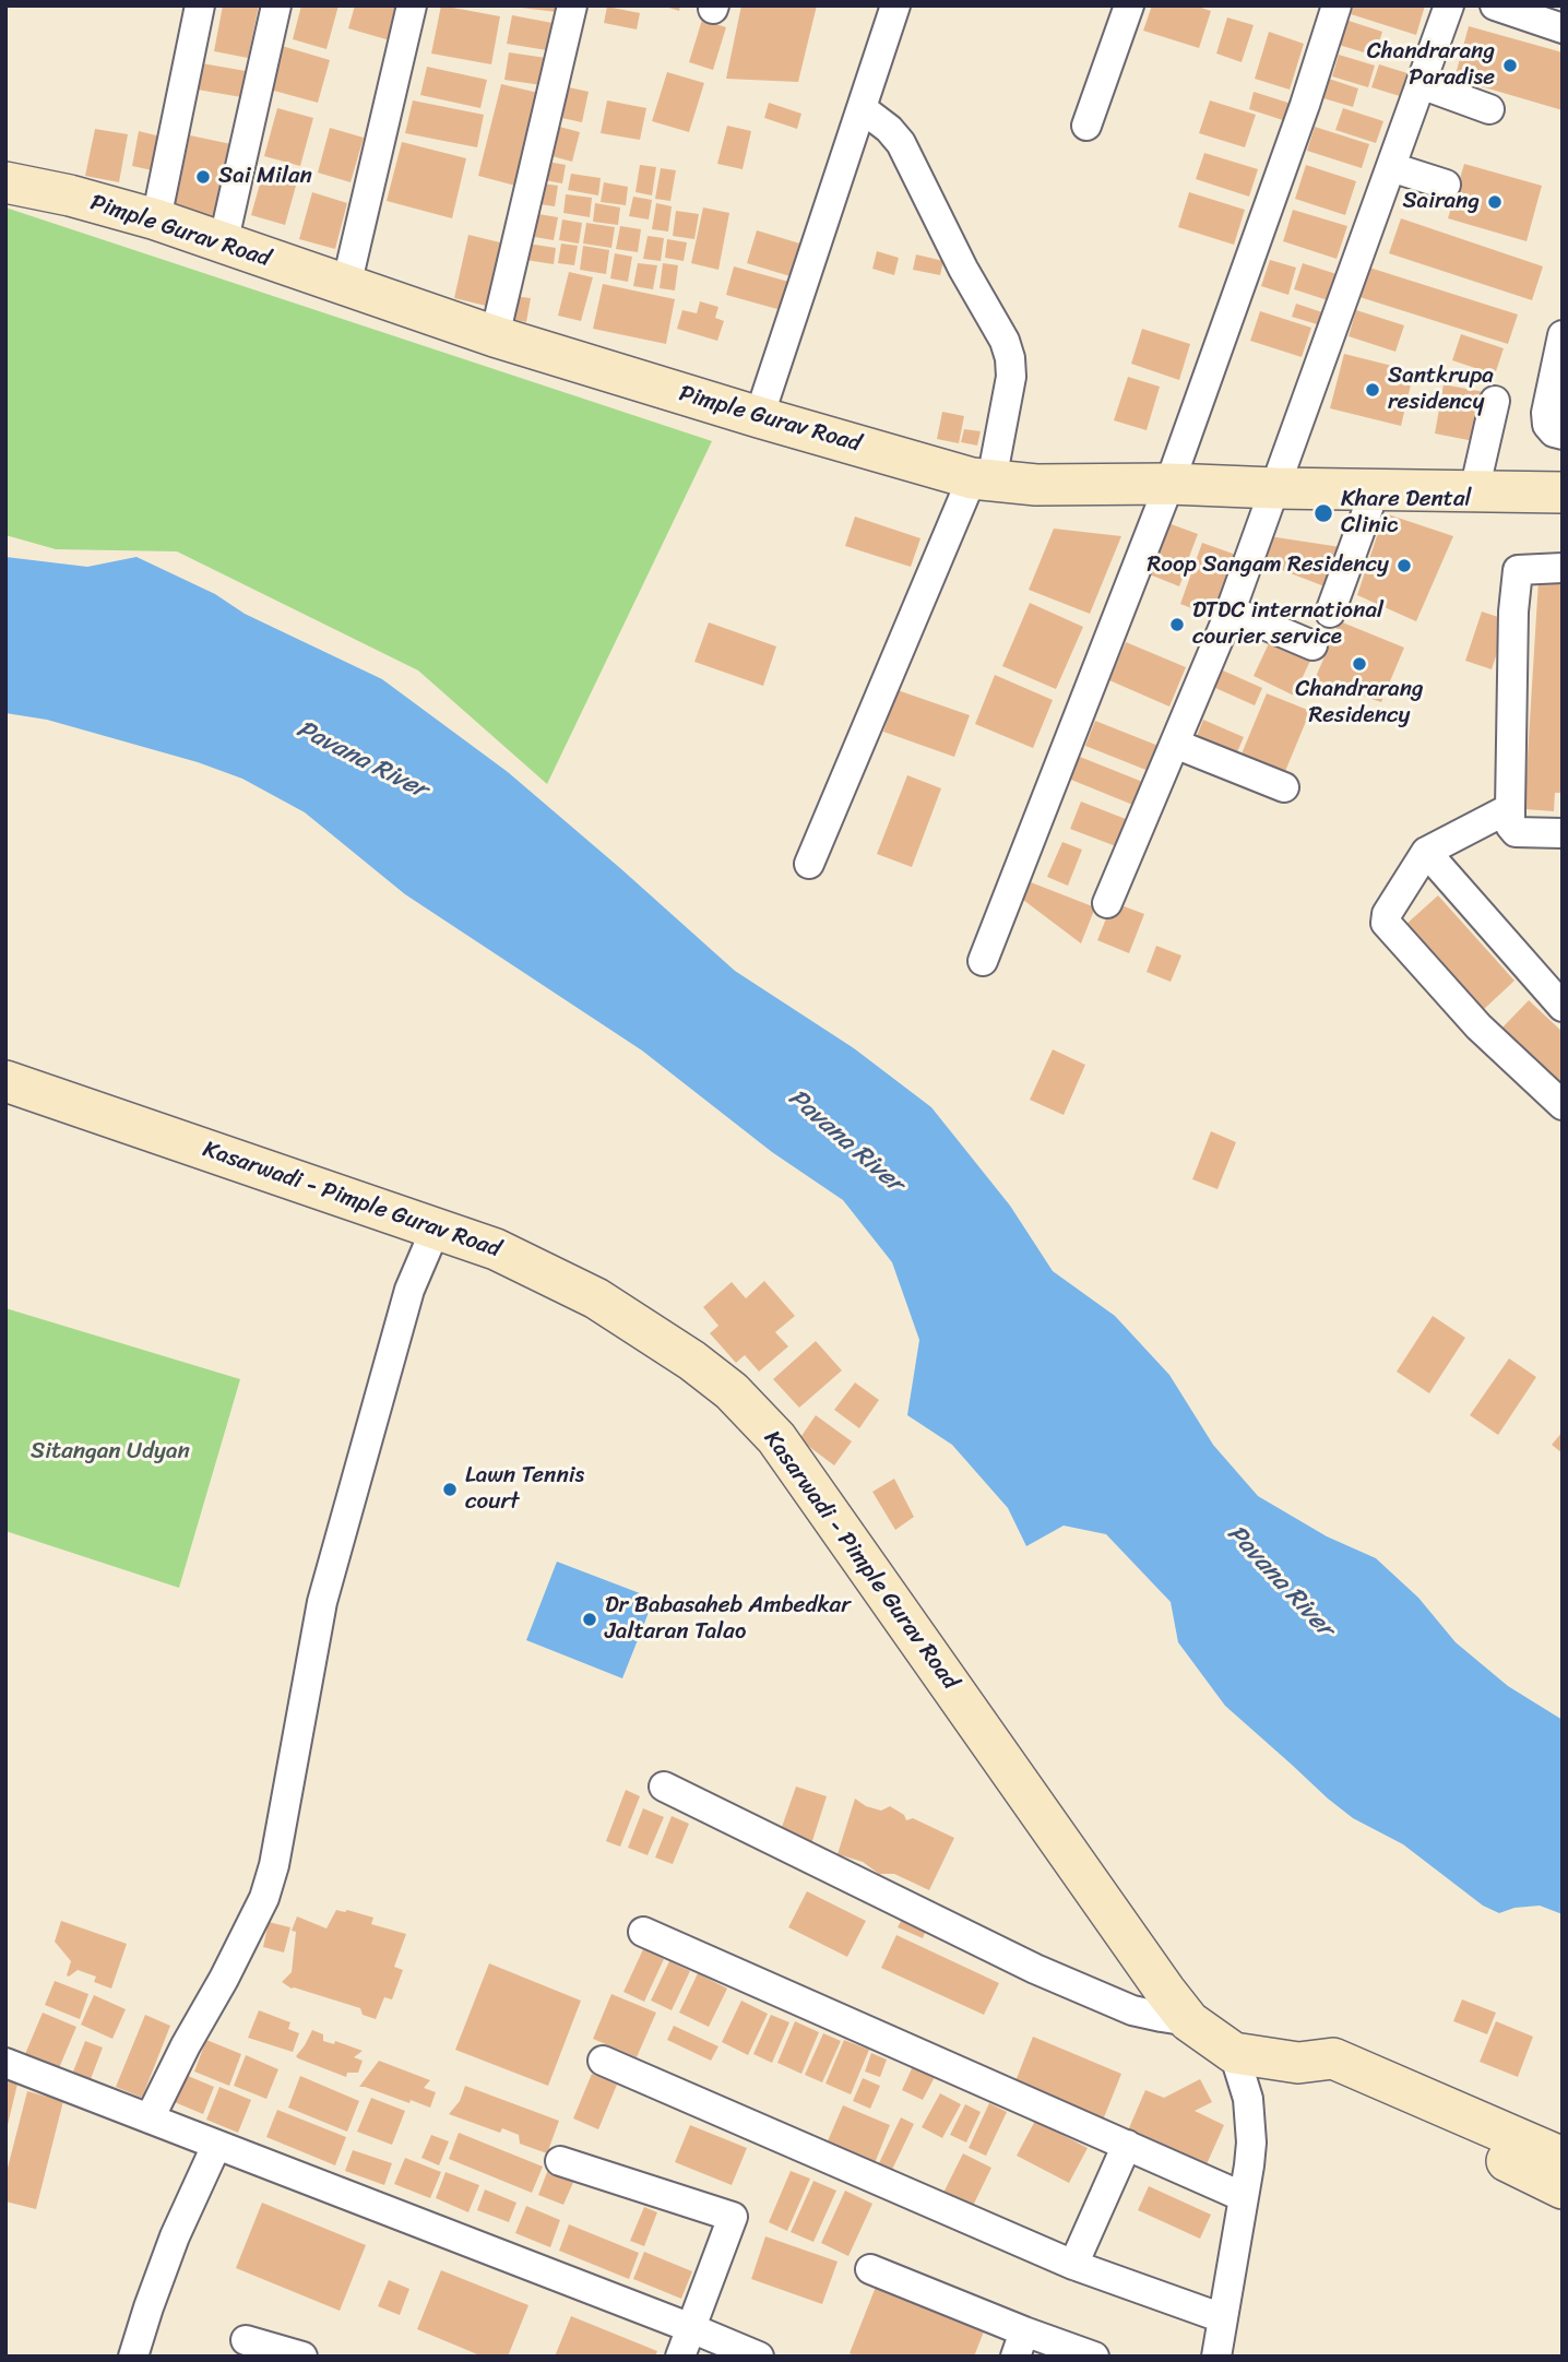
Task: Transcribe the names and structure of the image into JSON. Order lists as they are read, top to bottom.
{
  "streets": {
    "street": ["Pimple Gurav Road", "Kasarwadi - Pimple Gurav Road"]
  },
  "water": ["Pavana River"],
  "parks": ["Sitangan Udyan"],
  "places": [
    "Chandrarang Paradise",
    "Sai Milan",
    "Sairang",
    "Santkrupa residency",
    "Khare Dental Clinic",
    "Roop Sangam Residency",
    "DTDC international courier service",
    "Chandrarang Residency",
    "Lawn Tennis court",
    "Dr Babasaheb Ambedkar Jaltaran Talao"
  ]
}
